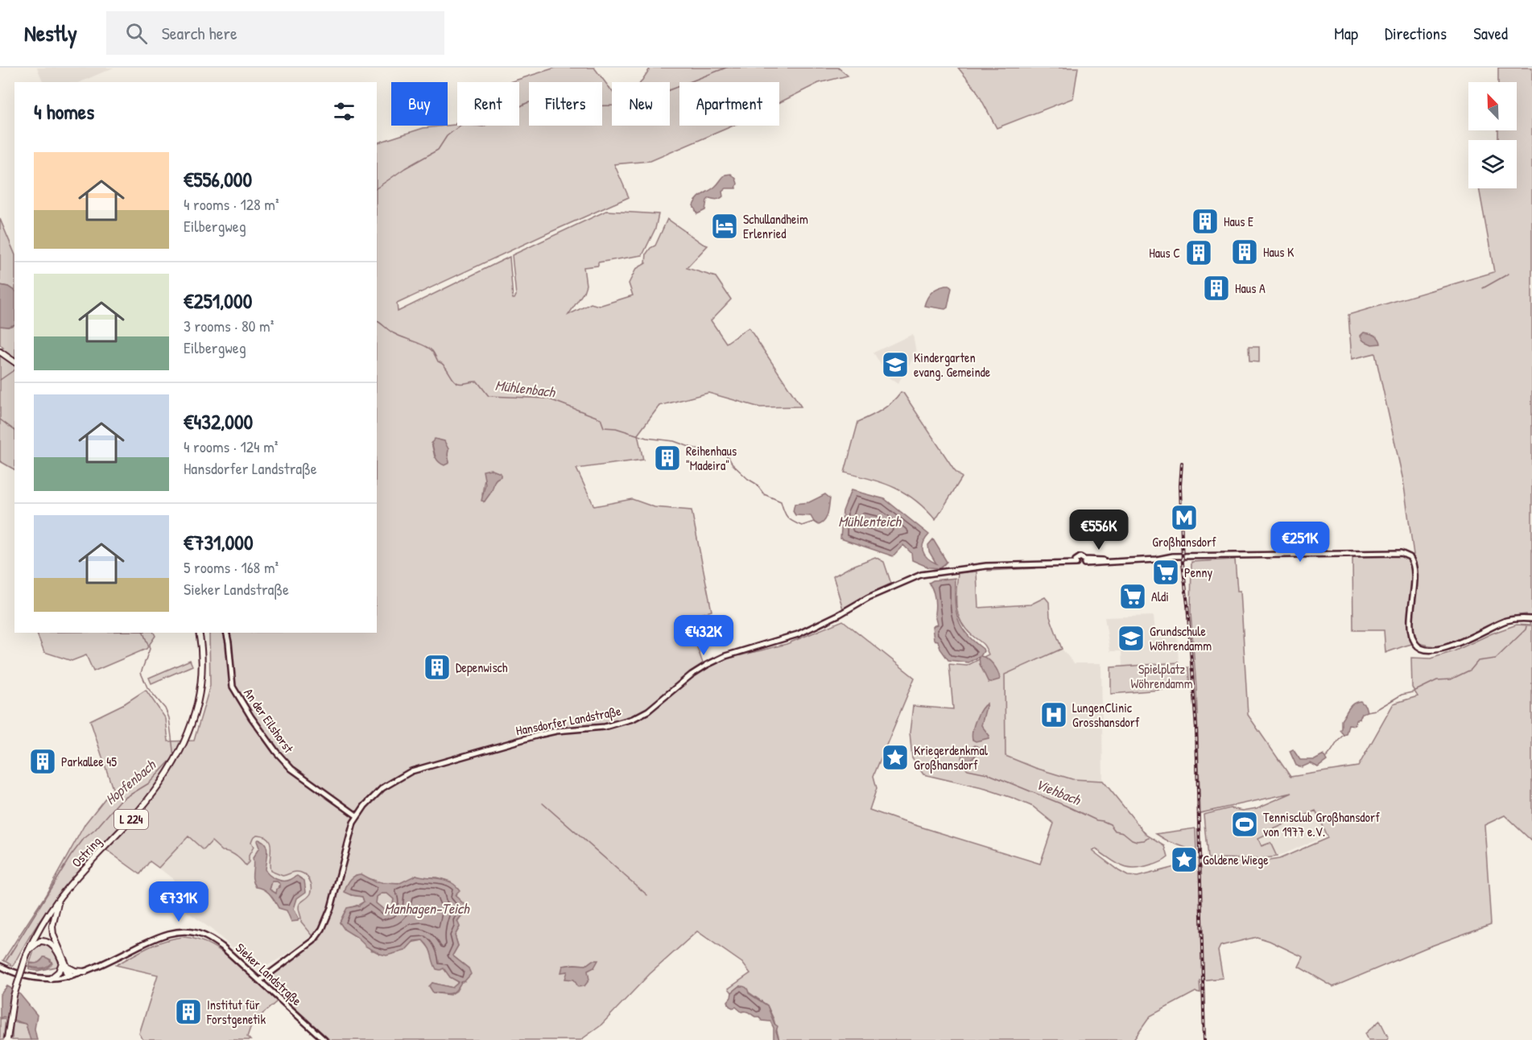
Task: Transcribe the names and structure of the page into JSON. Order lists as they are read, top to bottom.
{
  "streets": {
    "main road": [
      "An der Eilshorst",
      "Hansdorfer Landstraße",
      "L 224",
      "Ostring",
      "Sieker Landstraße"
    ]
  },
  "crossings": [
    ["An der Eilshorst", "Hansdorfer Landstraße"],
    ["Hansdorfer Landstraße", "Sieker Landstraße"]
  ],
  "water": [
    "Mühlenbach",
    "Mühlenteich",
    "Hopfenbach",
    "Viehbach",
    "Manhagen-Teich"
  ],
  "parks": ["Spielplatz Wöhrendamm"],
  "places": {
    "building": [
      "Haus E",
      "Haus K",
      "Haus C",
      "Haus A",
      "Reihenhaus \"Madeira\"",
      "Depenwisch",
      "Parkallee 45",
      "Institut für Forstgenetik"
    ],
    "hotel": ["Schullandheim Erlenried"],
    "school or university": ["Kindergarten evang. Gemeinde", "Grundschule Wöhrendamm"],
    "metro station": ["Großhansdorf"],
    "supermarket": ["Penny", "Aldi"],
    "hospital": ["LungenClinic Grosshansdorf"],
    "place": ["Kriegerdenkmal Großhansdorf", "Goldene Wiege"],
    "sports": ["Tennisclub Großhansdorf von 1977 e.V."]
  },
  "north": "top left",
  "page": {
    "header": "Nestly",
    "search": "Search here",
    "nav": ["Map", "Directions", "Saved"],
    "chip": [
      "Buy",
      "Rent",
      "Filters",
      "New",
      "Apartment"
    ],
    "heading": "4 homes",
    "list": [
      {
        "name": "€556,000",
        "note": "4 rooms · 128 m² · Eilbergweg"
      },
      {
        "name": "€251,000",
        "note": "3 rooms · 80 m² · Eilbergweg"
      },
      {
        "name": "€432,000",
        "note": "4 rooms · 124 m² · Hansdorfer Landstraße"
      },
      {
        "name": "€731,000",
        "note": "5 rooms · 168 m² · Sieker Landstraße"
      }
    ],
    "price": [
      "€556K",
      "€251K",
      "€432K",
      "€731K"
    ]
  }
}
